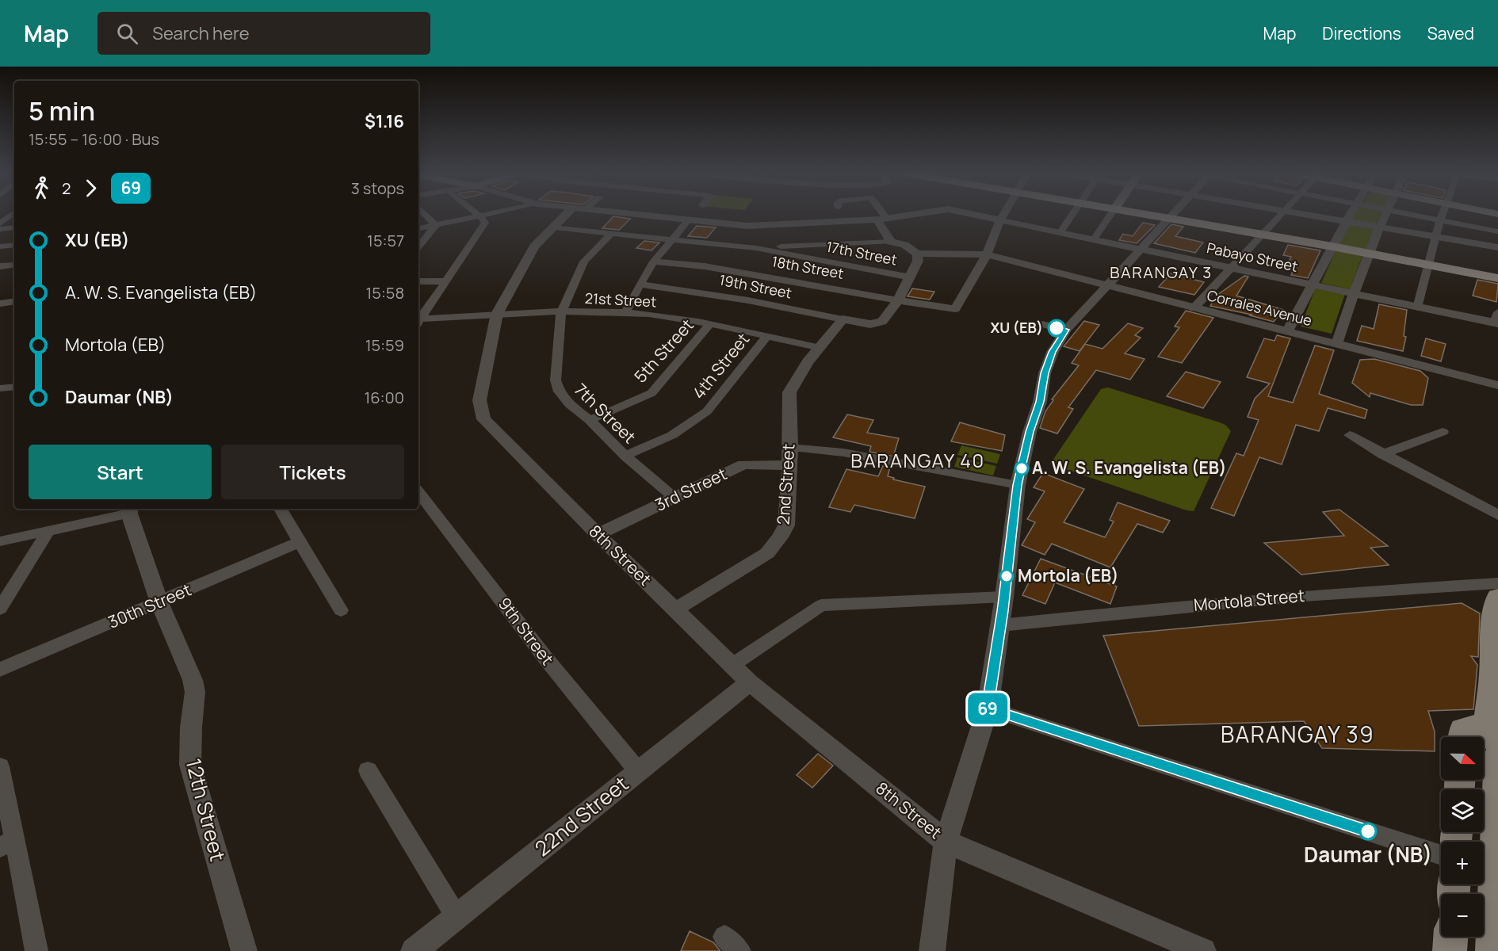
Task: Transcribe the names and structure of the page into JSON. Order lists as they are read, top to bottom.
{
  "streets": {
    "street": [
      "17th Street",
      "Pabayo Street",
      "18th Street",
      "19th Street",
      "21st Street",
      "Corrales Avenue",
      "5th Street",
      "4th Street",
      "7th Street",
      "2nd Street",
      "3rd Street",
      "8th Street",
      "Mortola Street",
      "30th Street",
      "9th Street",
      "12th Street",
      "22nd Street"
    ]
  },
  "crossings": [
    ["17th Street", "7th Street"],
    ["17th Street", "8th Street"],
    ["18th Street", "19th Street"],
    ["18th Street", "Corrales Avenue"],
    ["19th Street", "2nd Street"],
    ["21st Street", "5th Street"],
    ["21st Street", "4th Street"],
    ["21st Street", "7th Street"],
    ["21st Street", "2nd Street"],
    ["21st Street", "8th Street"],
    ["5th Street", "7th Street"],
    ["4th Street", "7th Street"],
    ["7th Street", "3rd Street"],
    ["2nd Street", "3rd Street"],
    ["2nd Street", "8th Street"],
    ["3rd Street", "8th Street"],
    ["8th Street", "22nd Street"],
    ["30th Street", "12th Street"],
    ["9th Street", "22nd Street"]
  ],
  "districts": ["BARANGAY 3", "BARANGAY 40", "BARANGAY 39"],
  "places": [
    "XU (EB)",
    "A. W. S. Evangelista (EB)",
    "Mortola (EB)",
    "Daumar (NB)"
  ],
  "lines": ["bus line 69"],
  "north": "right",
  "page": {
    "header": "Map",
    "search": "Search here",
    "nav": ["Map", "Directions", "Saved"],
    "on_map": "69",
    "heading": ["5 min", "15:55 – 16:00 · Bus", "$1.16"],
    "legs": ["2", "69", "3 stops"],
    "list": [
      {
        "name": "XU (EB)",
        "value": "15:57"
      },
      {
        "name": "A. W. S. Evangelista (EB)",
        "value": "15:58"
      },
      {
        "name": "Mortola (EB)",
        "value": "15:59"
      },
      {
        "name": "Daumar (NB)",
        "value": "16:00"
      }
    ],
    "buttons": ["Start", "Tickets"],
    "map_buttons": ["+", "−"]
  }
}
